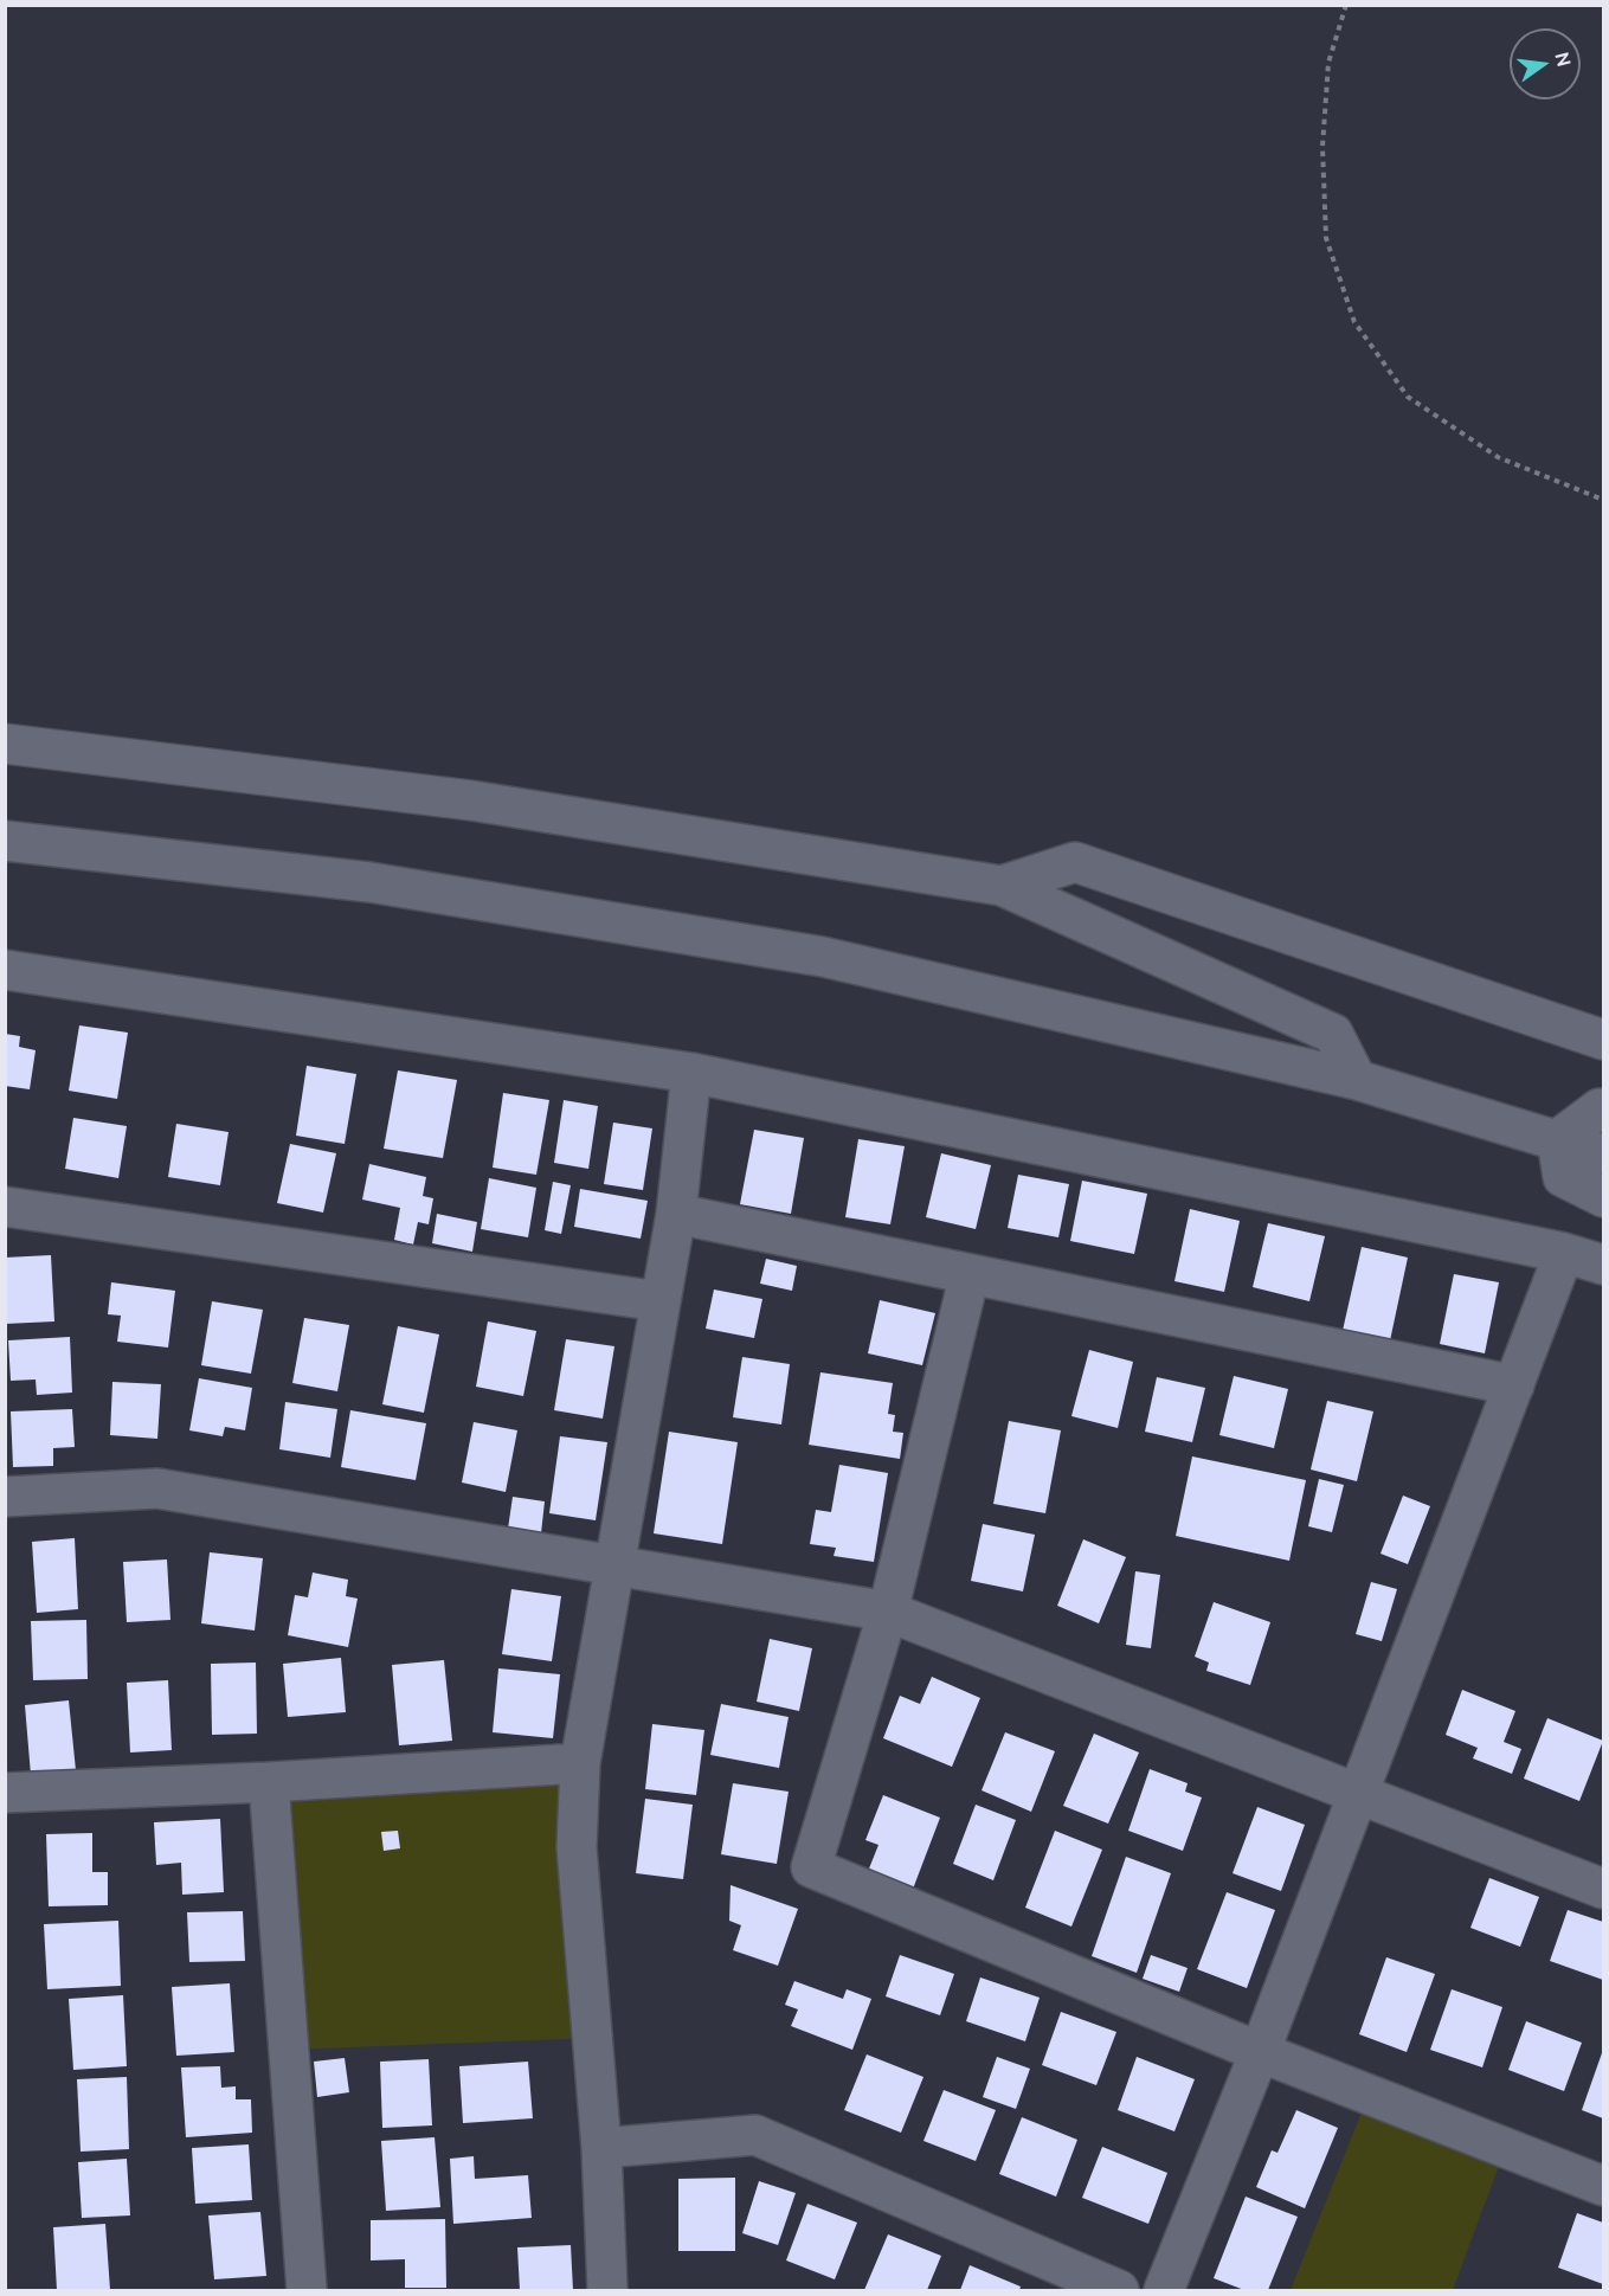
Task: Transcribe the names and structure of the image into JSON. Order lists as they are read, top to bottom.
{
  "north": "right"
}
